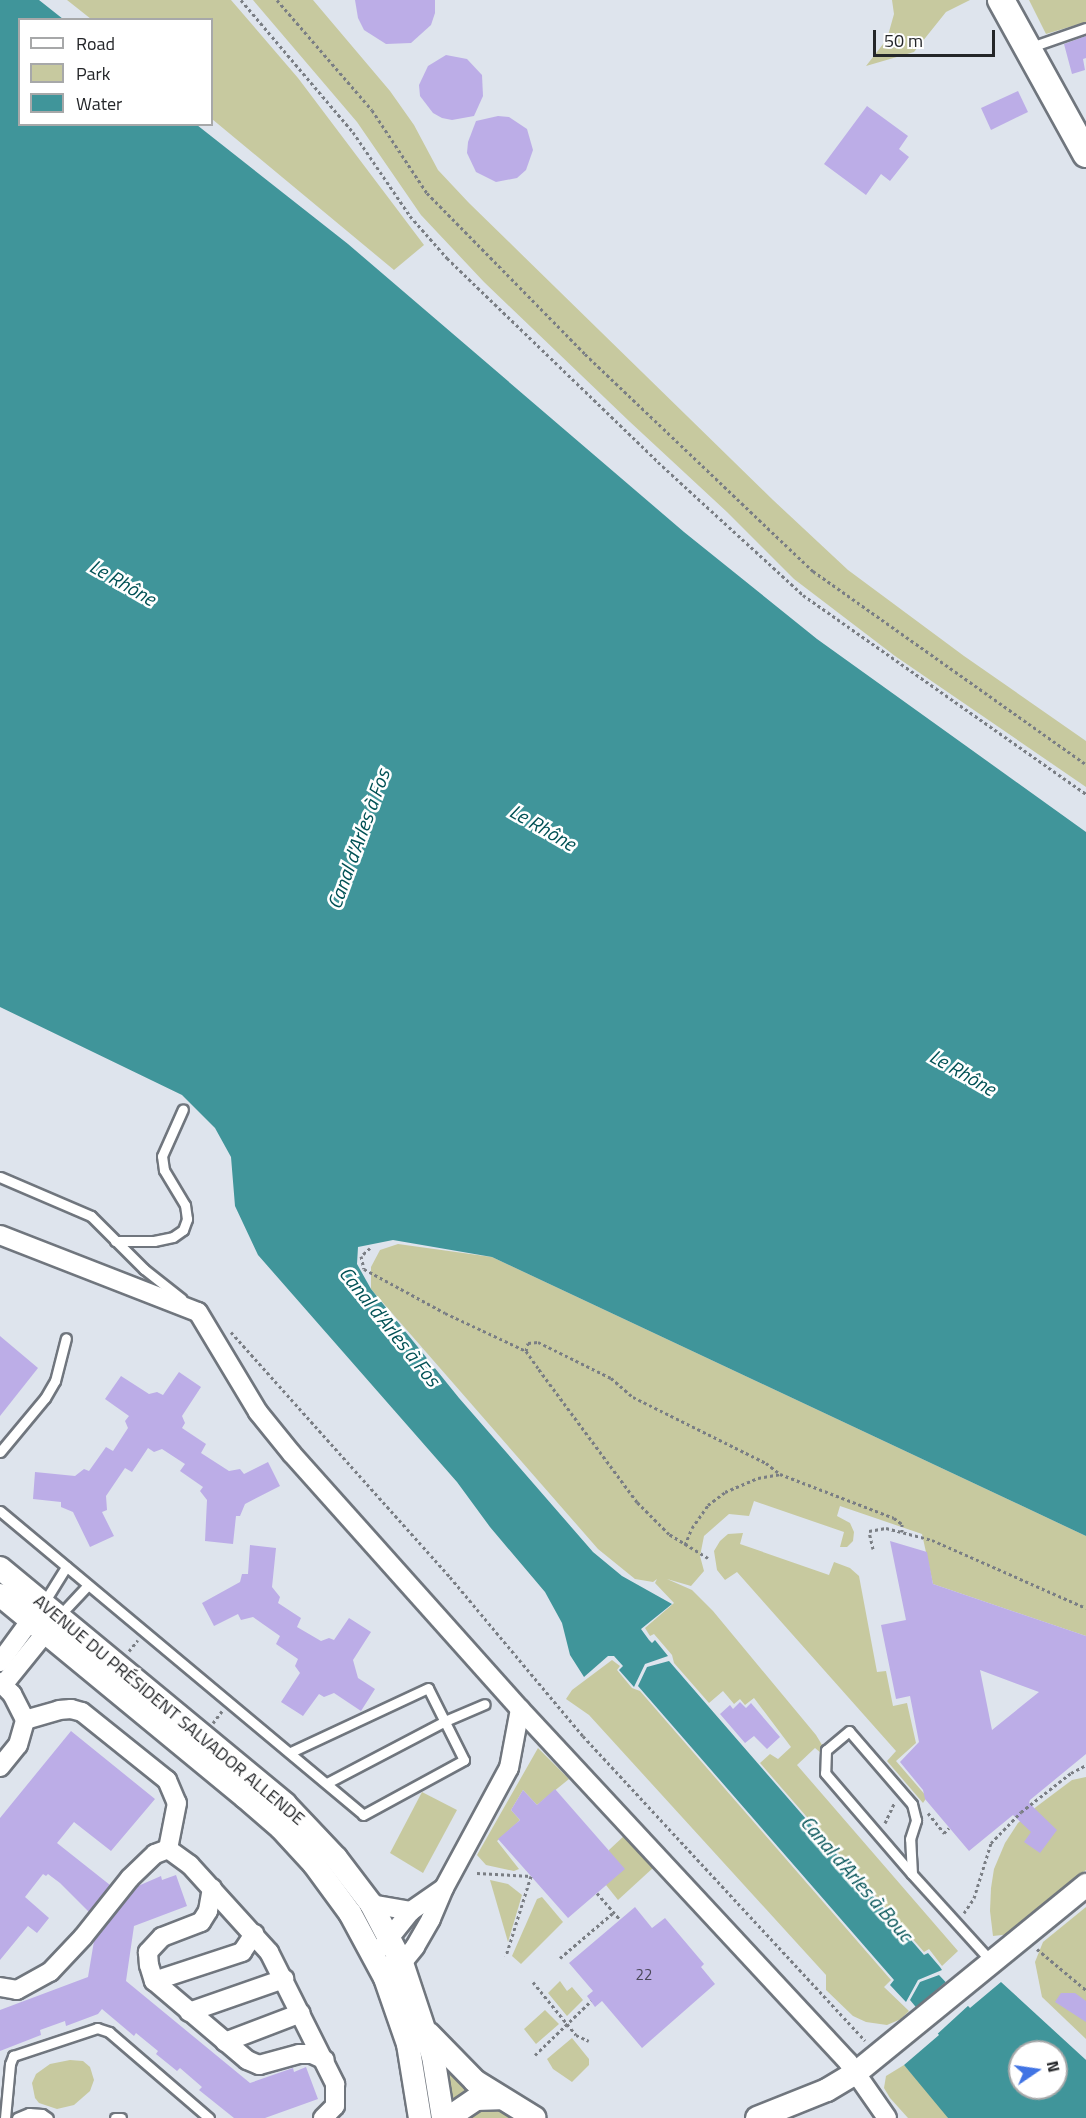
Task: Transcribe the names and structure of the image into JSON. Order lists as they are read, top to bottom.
{
  "streets": {
    "street": ["AVENUE DU PRÉSIDENT SALVADOR ALLENDE"]
  },
  "water": ["Le Rhône", "Canal d'Arles à Fos", "Canal d'Arles à Bouc"],
  "house_numbers": ["22"],
  "legend": ["Road", "Park", "Water"],
  "scale_bar": "50 m",
  "north": "right"
}
